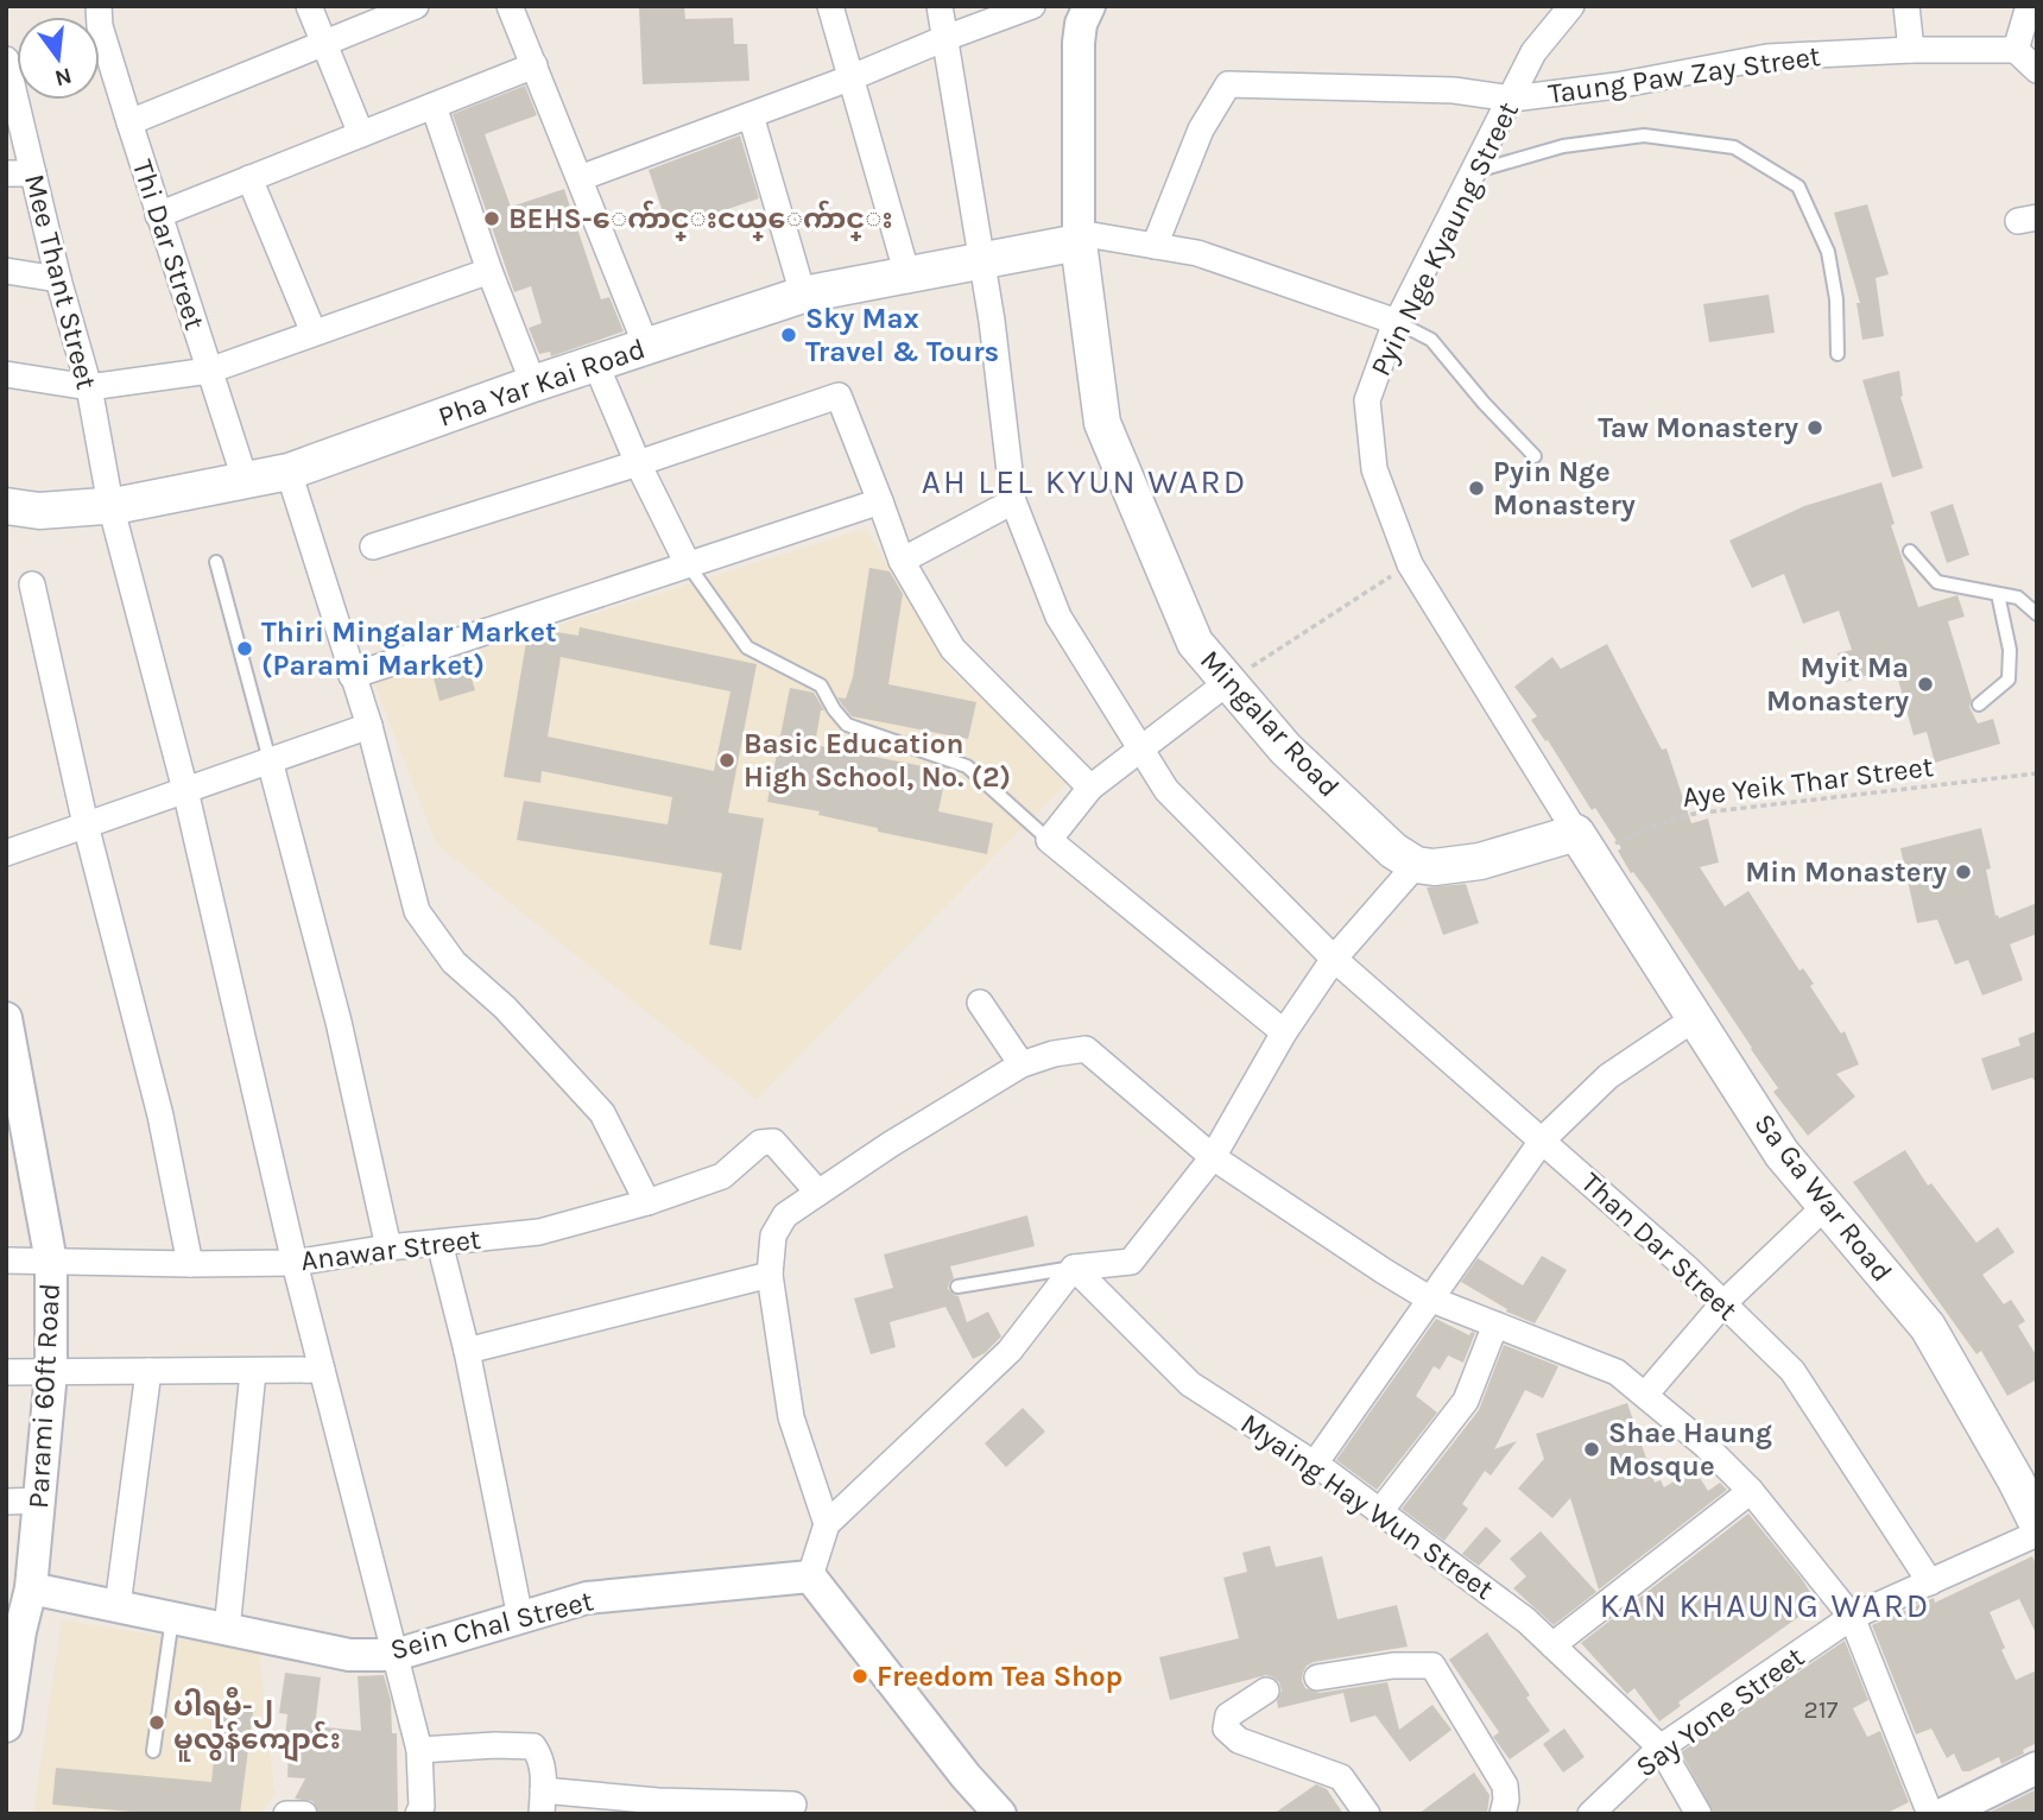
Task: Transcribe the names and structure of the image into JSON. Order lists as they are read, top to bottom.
{
  "streets": {
    "main road": ["Pha Yar Kai Road", "Mingalar Road", "Sa Ga War Road"],
    "street": [
      "Taung Paw Zay Street",
      "Pyin Nge Kyaung Street",
      "Thi Dar Street",
      "Mee Thant Street",
      "Than Dar Street",
      "Anawar Street",
      "Parami 60ft Road",
      "Myaing Hay Wun Street",
      "Sein Chal Street",
      "Say Yone Street"
    ],
    "path": ["Aye Yeik Thar Street"]
  },
  "crossings": [
    ["Taung Paw Zay Street", "Pyin Nge Kyaung Street"],
    ["Pyin Nge Kyaung Street", "Aye Yeik Thar Street"],
    ["Pyin Nge Kyaung Street", "Sa Ga War Road"],
    ["Thi Dar Street", "Pha Yar Kai Road"],
    ["Mee Thant Street", "Pha Yar Kai Road"],
    ["Mee Thant Street", "Anawar Street"],
    ["Mee Thant Street", "Sein Chal Street"],
    ["Pha Yar Kai Road", "Mingalar Road"],
    ["Pha Yar Kai Road", "Than Dar Street"],
    ["Aye Yeik Thar Street", "Sa Ga War Road"],
    ["Than Dar Street", "Say Yone Street"],
    ["Anawar Street", "Parami 60ft Road"],
    ["Parami 60ft Road", "Sein Chal Street"],
    ["Myaing Hay Wun Street", "Say Yone Street"]
  ],
  "districts": ["AH LEL KYUN WARD", "KAN KHAUNG WARD"],
  "places": [
    "BEHS-ေက်ာင္းငယ္ေက်ာင္း",
    "Sky Max Travel & Tours",
    "Taw Monastery",
    "Pyin Nge Monastery",
    "Thiri Mingalar Market (Parami Market)",
    "Myit Ma Monastery",
    "Basic Education High School, No. (2)",
    "Min Monastery",
    "Shae Haung Mosque",
    "Freedom Tea Shop",
    "ပါရမီ-၂ မူလွန်ကျောင်း"
  ],
  "house_numbers": ["217"],
  "north": "bottom"
}
